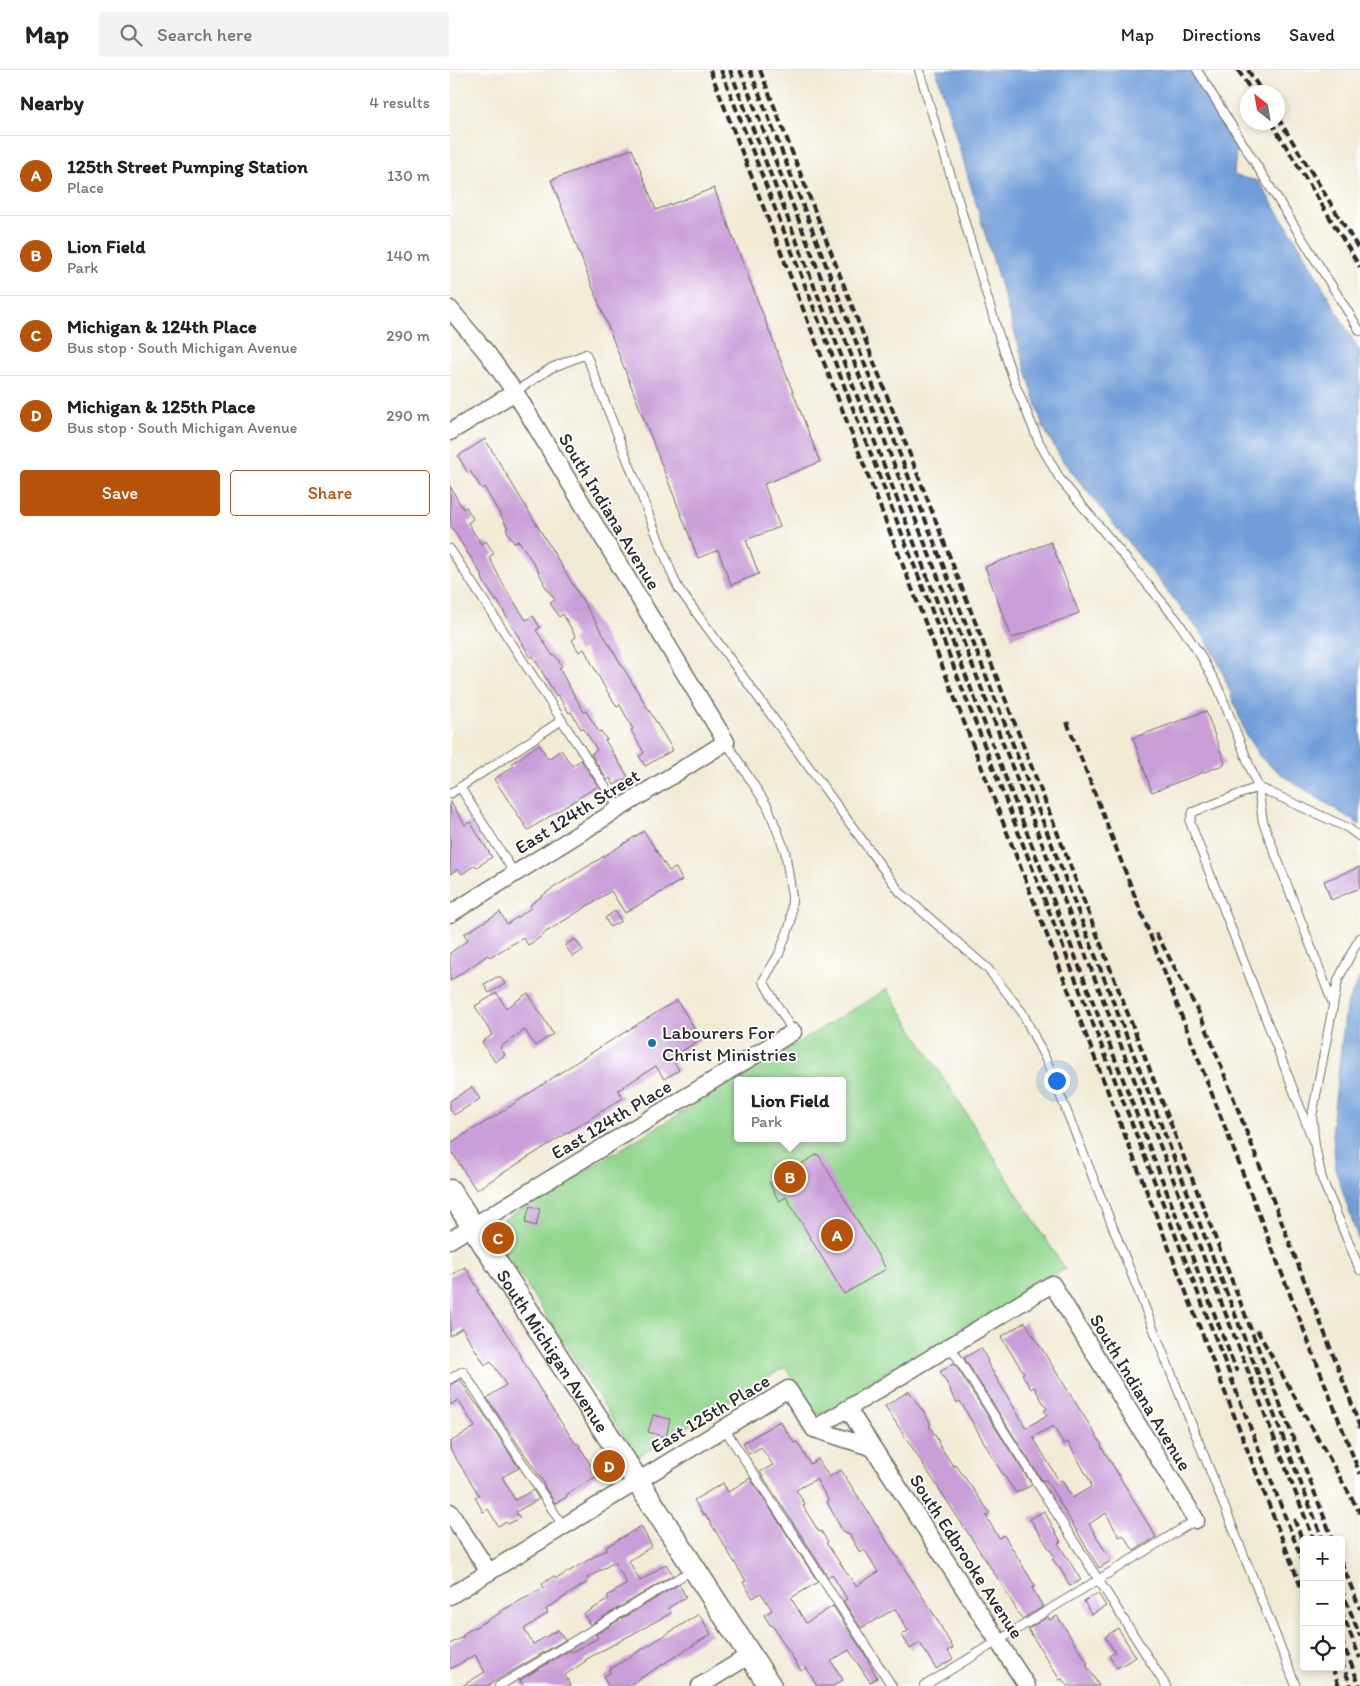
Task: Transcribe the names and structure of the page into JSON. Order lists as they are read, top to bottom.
{
  "streets": {
    "main road": ["South Michigan Avenue"],
    "street": [
      "South Indiana Avenue",
      "East 124th Street",
      "East 124th Place",
      "East 125th Place",
      "South Edbrooke Avenue"
    ]
  },
  "crossings": [
    ["South Indiana Avenue", "East 124th Street"],
    ["East 124th Place", "South Michigan Avenue"],
    ["South Michigan Avenue", "East 125th Place"]
  ],
  "places": ["Labourers For Christ Ministries"],
  "north": "top left",
  "page": {
    "header": "Map",
    "search": "Search here",
    "nav": ["Map", "Directions", "Saved"],
    "heading": ["Nearby", "4 results"],
    "list": [
      {
        "mark": "A",
        "name": "125th Street Pumping Station",
        "note": "Place",
        "value": "130 m"
      },
      {
        "mark": "B",
        "name": "Lion Field",
        "note": "Park",
        "value": "140 m"
      },
      {
        "mark": "C",
        "name": "Michigan & 124th Place",
        "note": "Bus stop · South Michigan Avenue",
        "value": "290 m"
      },
      {
        "mark": "D",
        "name": "Michigan & 125th Place",
        "note": "Bus stop · South Michigan Avenue",
        "value": "290 m"
      }
    ],
    "buttons": ["Save", "Share"],
    "popup": ["Lion Field", "Park"],
    "pins": [
      "B",
      "A",
      "C",
      "D"
    ],
    "map_buttons": ["+", "−"]
  }
}
